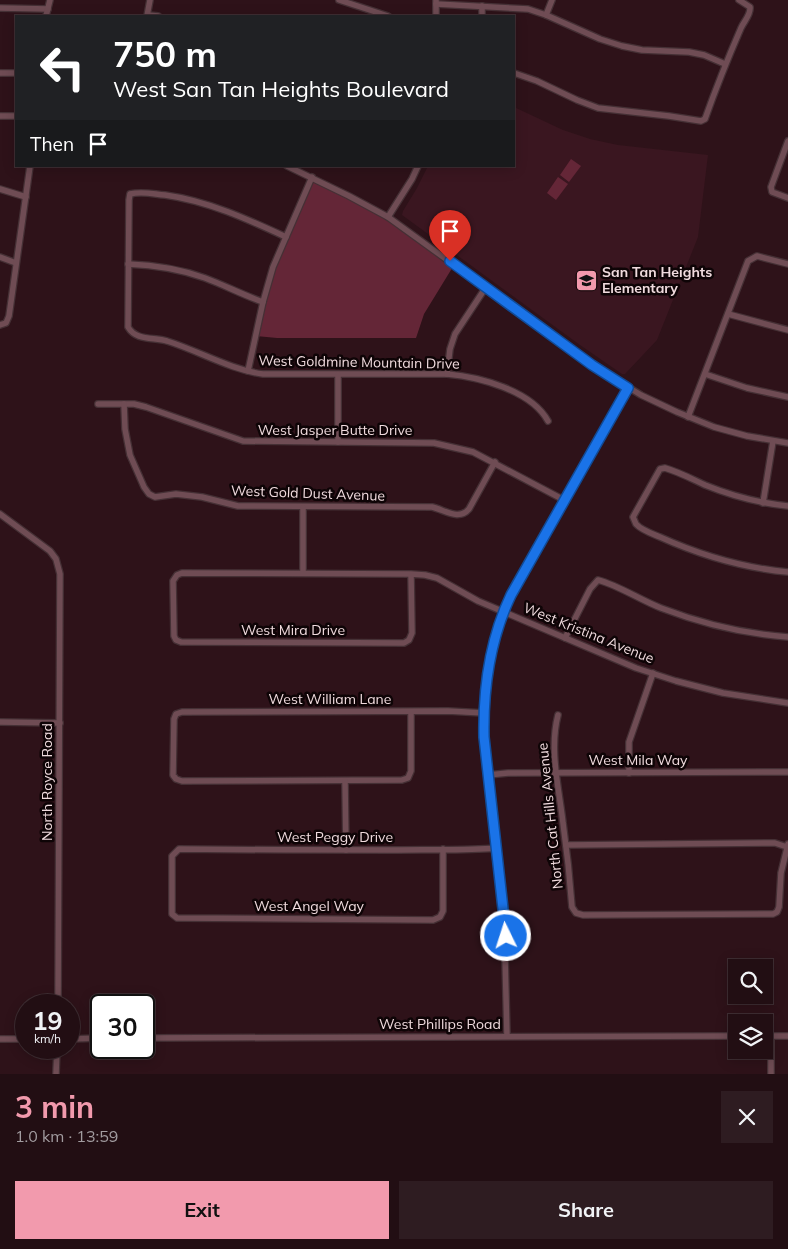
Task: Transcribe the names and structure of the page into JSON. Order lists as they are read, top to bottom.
{
  "streets": {
    "street": [
      "West Goldmine Mountain Drive",
      "West Jasper Butte Drive",
      "West Gold Dust Avenue",
      "West Mira Drive",
      "West Kristina Avenue",
      "West William Lane",
      "West Mila Way",
      "North Royce Road",
      "North Cat Hills Avenue",
      "West Peggy Drive",
      "West Angel Way",
      "West Phillips Road"
    ]
  },
  "crossings": [
    ["West Jasper Butte Drive", "West Gold Dust Avenue"],
    ["West Mira Drive", "West Kristina Avenue"],
    ["West Mila Way", "North Cat Hills Avenue"],
    ["West Peggy Drive", "West Angel Way"]
  ],
  "places": {
    "school or university": ["San Tan Heights Elementary"]
  },
  "page": {
    "turn": ["750 m", "West San Tan Heights Boulevard"],
    "then": "Then",
    "speed": "19 km/h",
    "limit": "30",
    "heading": ["3 min", "1.0 km · 13:59"],
    "buttons": ["Exit", "Share"]
  }
}
